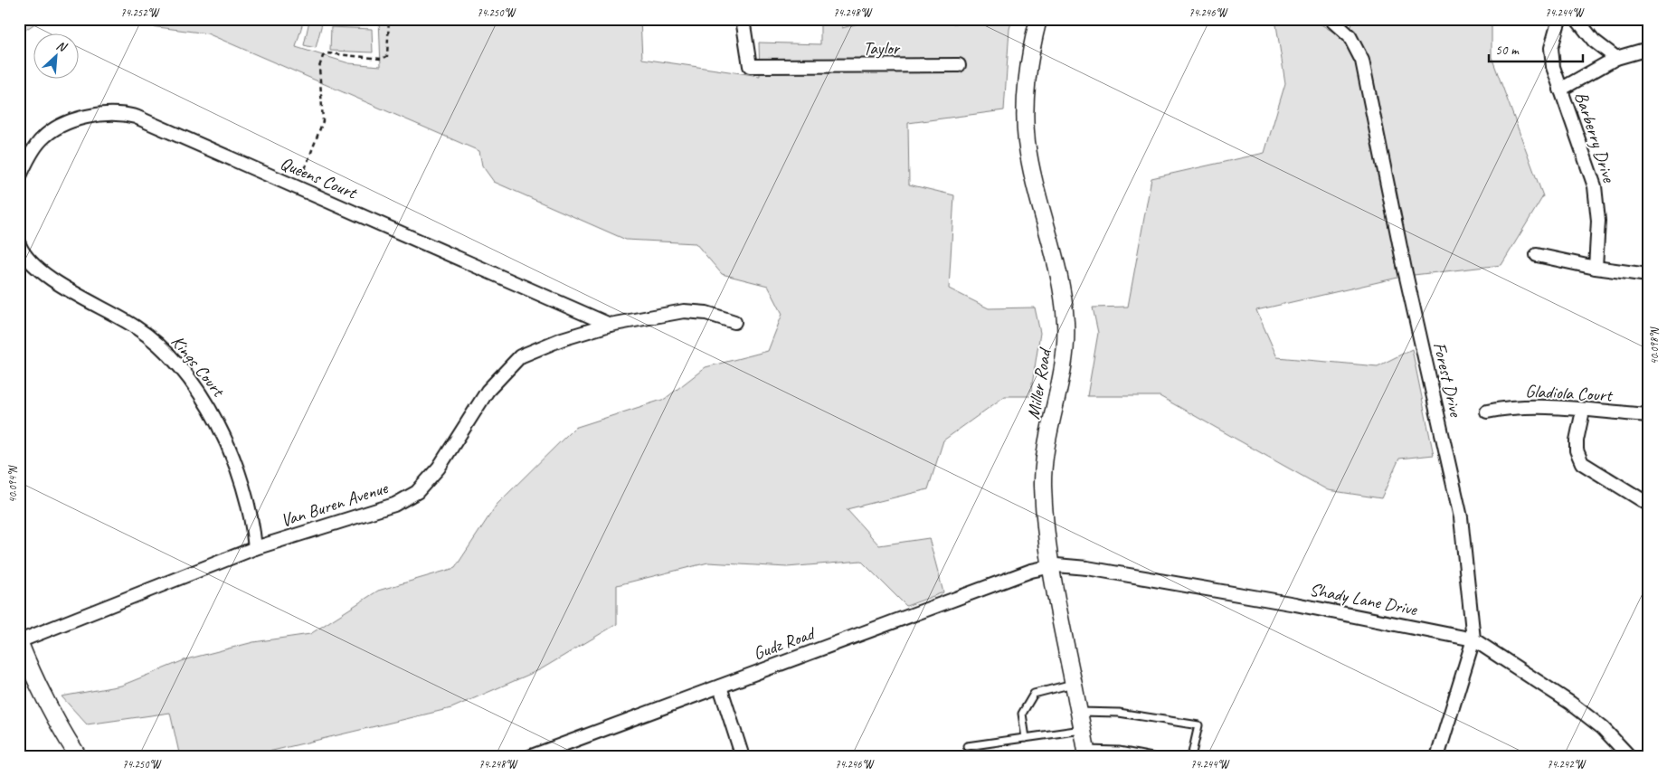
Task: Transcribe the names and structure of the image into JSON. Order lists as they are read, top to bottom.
{
  "streets": {
    "street": [
      "Taylor",
      "Barberry Drive",
      "Queens Court",
      "Kings Court",
      "Forest Drive",
      "Miller Road",
      "Gladiola Court",
      "Van Buren Avenue",
      "Shady Lane Drive",
      "Gudz Road"
    ]
  },
  "crossings": [
    ["Queens Court", "Van Buren Avenue"],
    ["Kings Court", "Van Buren Avenue"],
    ["Forest Drive", "Shady Lane Drive"],
    ["Miller Road", "Shady Lane Drive"],
    ["Miller Road", "Gudz Road"],
    ["Shady Lane Drive", "Gudz Road"]
  ],
  "scale_bar": "50 m",
  "north": "top right",
  "coordinates": [
    "74.252°W",
    "74.250°W",
    "74.248°W",
    "74.246°W",
    "74.244°W",
    "40.098°N",
    "40.094°N",
    "74.242°W"
  ]
}
